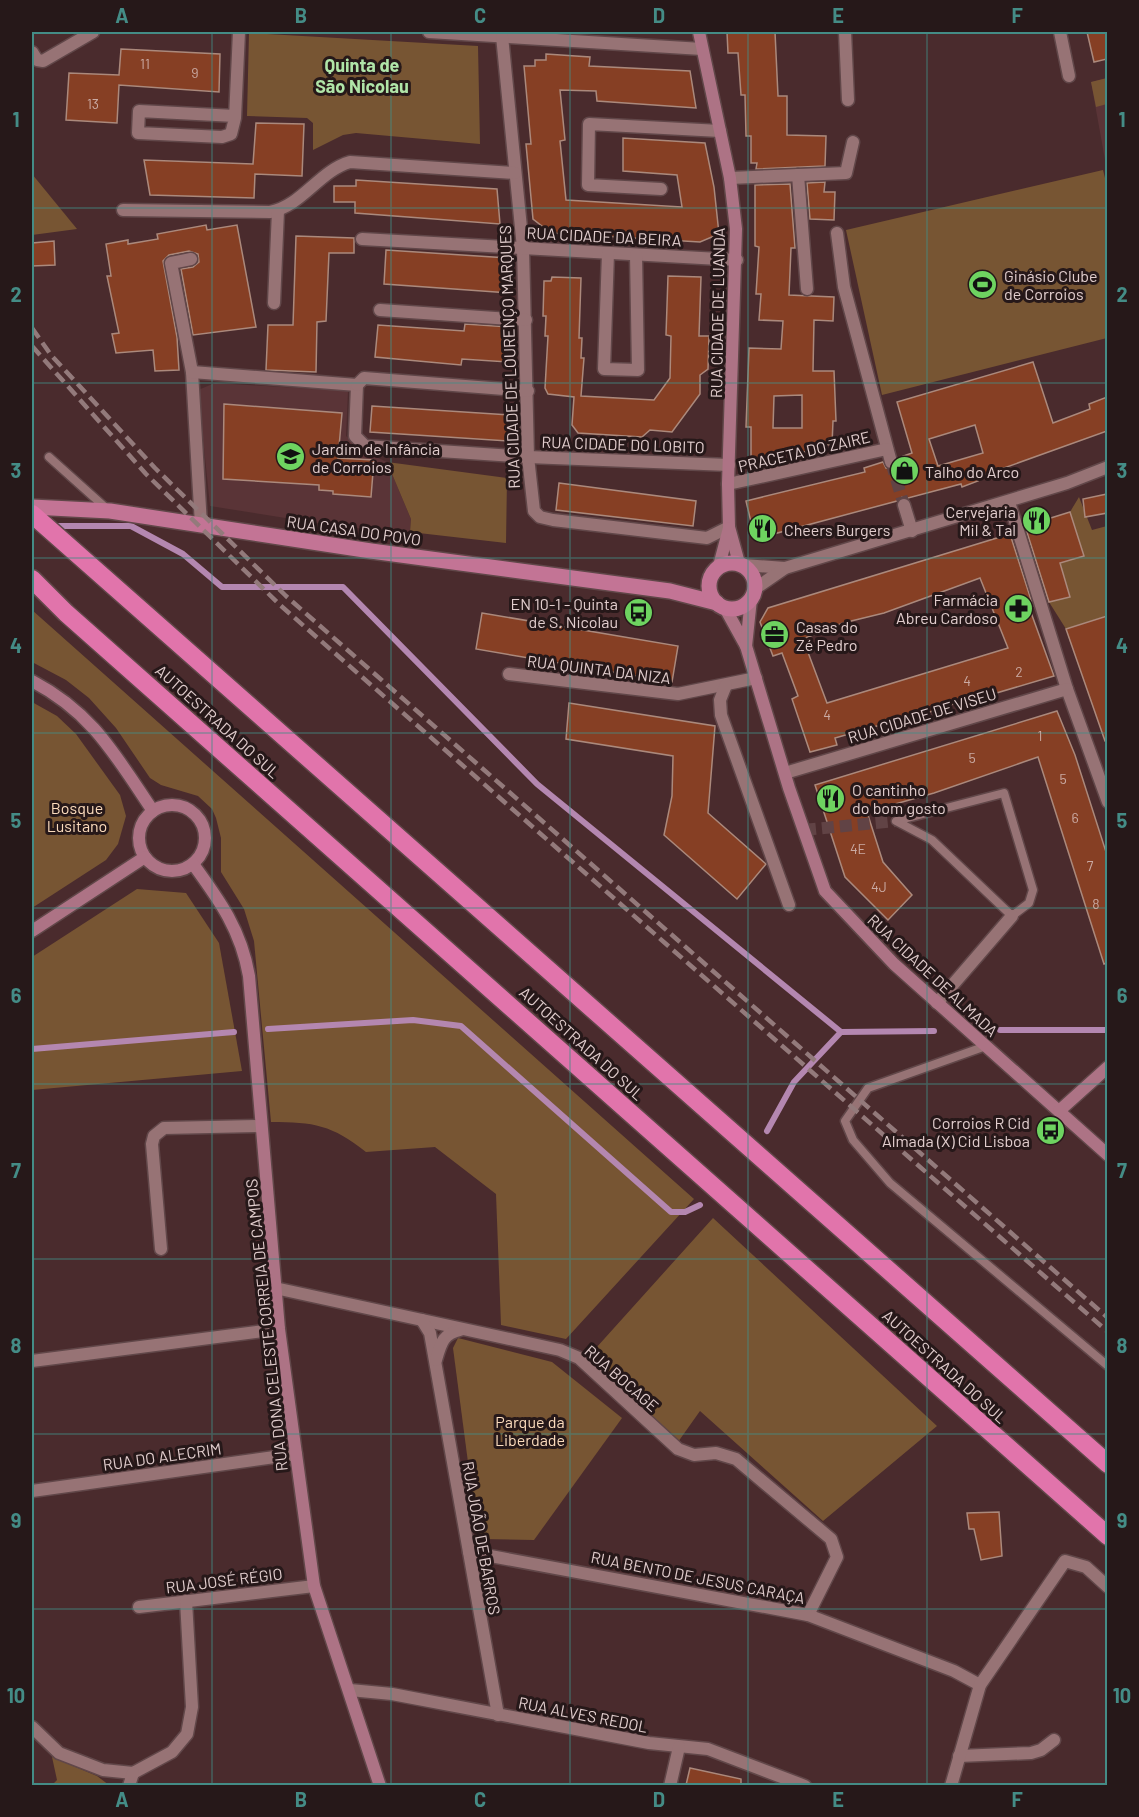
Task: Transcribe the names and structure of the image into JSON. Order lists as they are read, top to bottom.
{
  "streets": {
    "highway": ["AUTOESTRADA DO SUL"],
    "main road": ["RUA CASA DO POVO"],
    "street": [
      "RUA CIDADE DA BEIRA",
      "RUA CIDADE DE LUANDA",
      "RUA CIDADE DE LOURENÇO MARQUES",
      "RUA CIDADE DO LOBITO",
      "PRACETA DO ZAIRE",
      "RUA QUINTA DA NIZA",
      "RUA CIDADE DE VISEU",
      "RUA CIDADE DE ALMADA",
      "RUA DONA CELESTE CORREIA DE CAMPOS",
      "RUA BOCAGE",
      "RUA DO ALECRIM",
      "RUA JOÃO DE BARROS",
      "RUA BENTO DE JESUS CARAÇA",
      "RUA JOSÉ RÉGIO",
      "RUA ALVES REDOL"
    ]
  },
  "crossings": [
    ["RUA CIDADE DA BEIRA", "RUA CIDADE DE LUANDA"],
    ["RUA CIDADE DA BEIRA", "RUA CIDADE DE LOURENÇO MARQUES"],
    ["RUA CIDADE DE LUANDA", "RUA CIDADE DE LOURENÇO MARQUES"],
    ["RUA CIDADE DE LUANDA", "RUA CIDADE DO LOBITO"],
    ["RUA CIDADE DE LUANDA", "PRACETA DO ZAIRE"],
    ["RUA CIDADE DE LUANDA", "RUA CASA DO POVO"],
    ["RUA CIDADE DE LUANDA", "RUA CIDADE DE ALMADA"],
    ["RUA CIDADE DE LOURENÇO MARQUES", "RUA CIDADE DO LOBITO"],
    ["RUA CASA DO POVO", "RUA CIDADE DE ALMADA"],
    ["RUA QUINTA DA NIZA", "RUA CIDADE DE ALMADA"],
    ["RUA CIDADE DE VISEU", "RUA CIDADE DE ALMADA"],
    ["RUA DONA CELESTE CORREIA DE CAMPOS", "RUA BOCAGE"],
    ["RUA DONA CELESTE CORREIA DE CAMPOS", "RUA DO ALECRIM"],
    ["RUA DONA CELESTE CORREIA DE CAMPOS", "RUA JOSÉ RÉGIO"],
    ["RUA DONA CELESTE CORREIA DE CAMPOS", "RUA ALVES REDOL"],
    ["RUA BOCAGE", "RUA JOÃO DE BARROS"],
    ["RUA BOCAGE", "RUA BENTO DE JESUS CARAÇA"],
    ["RUA JOÃO DE BARROS", "RUA BENTO DE JESUS CARAÇA"],
    ["RUA JOÃO DE BARROS", "RUA ALVES REDOL"]
  ],
  "districts": ["Quinta de São Nicolau"],
  "parks": ["Bosque Lusitano", "Parque da Liberdade"],
  "places": {
    "sports": ["Ginásio Clube de Corroios"],
    "school or university": ["Jardim de Infância de Corroios"],
    "shop": ["Talho do Arco"],
    "restaurant": ["Cervejaria Mil & Tal", "Cheers Burgers", "O cantinho do bom gosto"],
    "pharmacy": ["Farmácia Abreu Cardoso"],
    "bus stop": ["EN 10-1 - Quinta de S. Nicolau", "Corroios R Cid Almada (X) Cid Lisboa"],
    "office": ["Casas do Zé Pedro"]
  },
  "house_numbers": [
    "11",
    "9",
    "13",
    "2",
    "4",
    "4",
    "1",
    "5",
    "5",
    "6",
    "4E",
    "7",
    "4J",
    "8"
  ],
  "grid": {
    "columns": [
      "A",
      "B",
      "C",
      "D",
      "E",
      "F"
    ],
    "rows": [
      "1",
      "2",
      "3",
      "4",
      "5",
      "6",
      "7",
      "8",
      "9",
      "10"
    ]
  }
}
